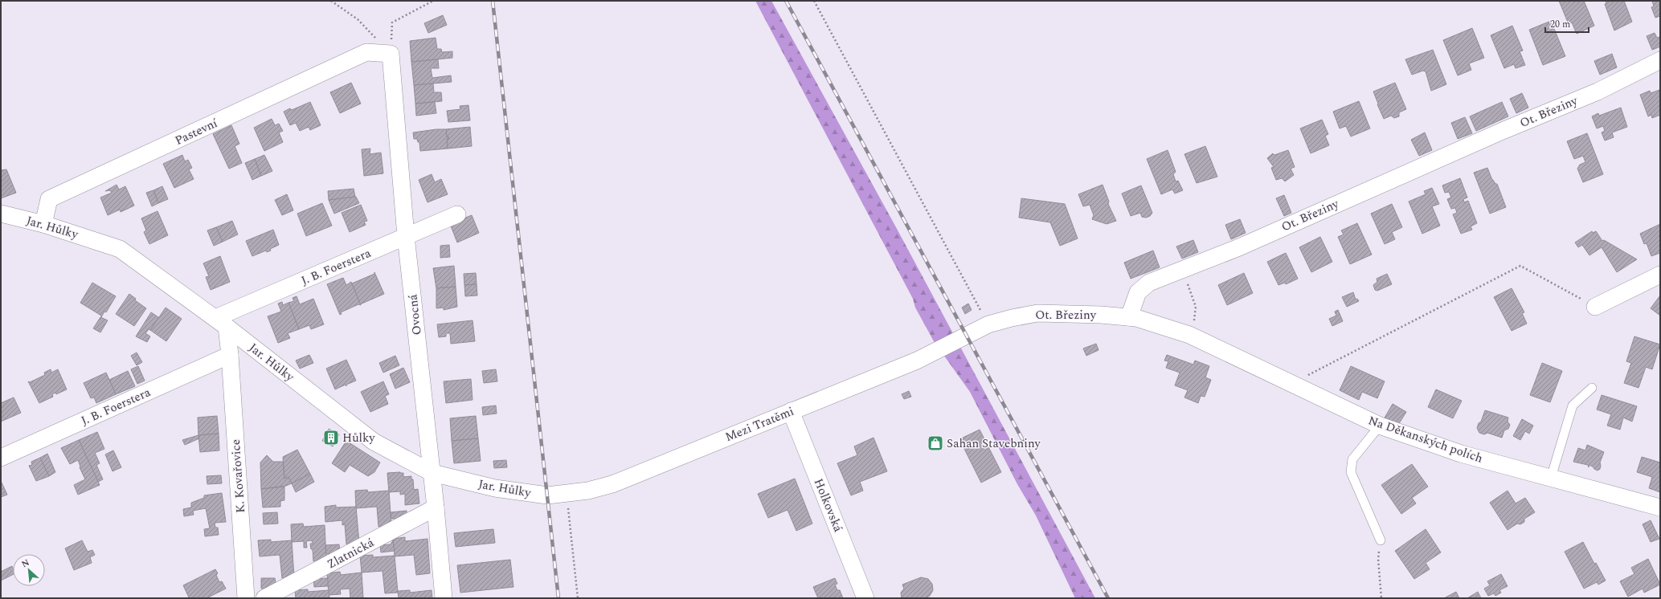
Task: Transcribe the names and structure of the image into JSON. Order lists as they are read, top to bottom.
{
  "streets": {
    "street": [
      "Ot. Březiny",
      "Pastevní",
      "Jar. Hůlky",
      "J. B. Foerstera",
      "Ovocná",
      "Mezi Tratěmi",
      "Na Děkanských polích",
      "K. Kovařovice",
      "Holkovská",
      "Zlatnická"
    ]
  },
  "crossings": [
    ["Ot. Březiny", "Mezi Tratěmi"],
    ["Ot. Březiny", "Na Děkanských polích"],
    ["Pastevní", "Jar. Hůlky"],
    ["Pastevní", "Ovocná"],
    ["Jar. Hůlky", "J. B. Foerstera"],
    ["Jar. Hůlky", "Ovocná"],
    ["Jar. Hůlky", "Mezi Tratěmi"],
    ["Jar. Hůlky", "K. Kovařovice"],
    ["J. B. Foerstera", "Ovocná"],
    ["J. B. Foerstera", "K. Kovařovice"],
    ["Ovocná", "Zlatnická"],
    ["Mezi Tratěmi", "Holkovská"]
  ],
  "places": {
    "building": ["Hůlky"],
    "shop": ["Sahan Stavebniny"]
  },
  "scale_bar": "20 m",
  "north": "top left"
}
